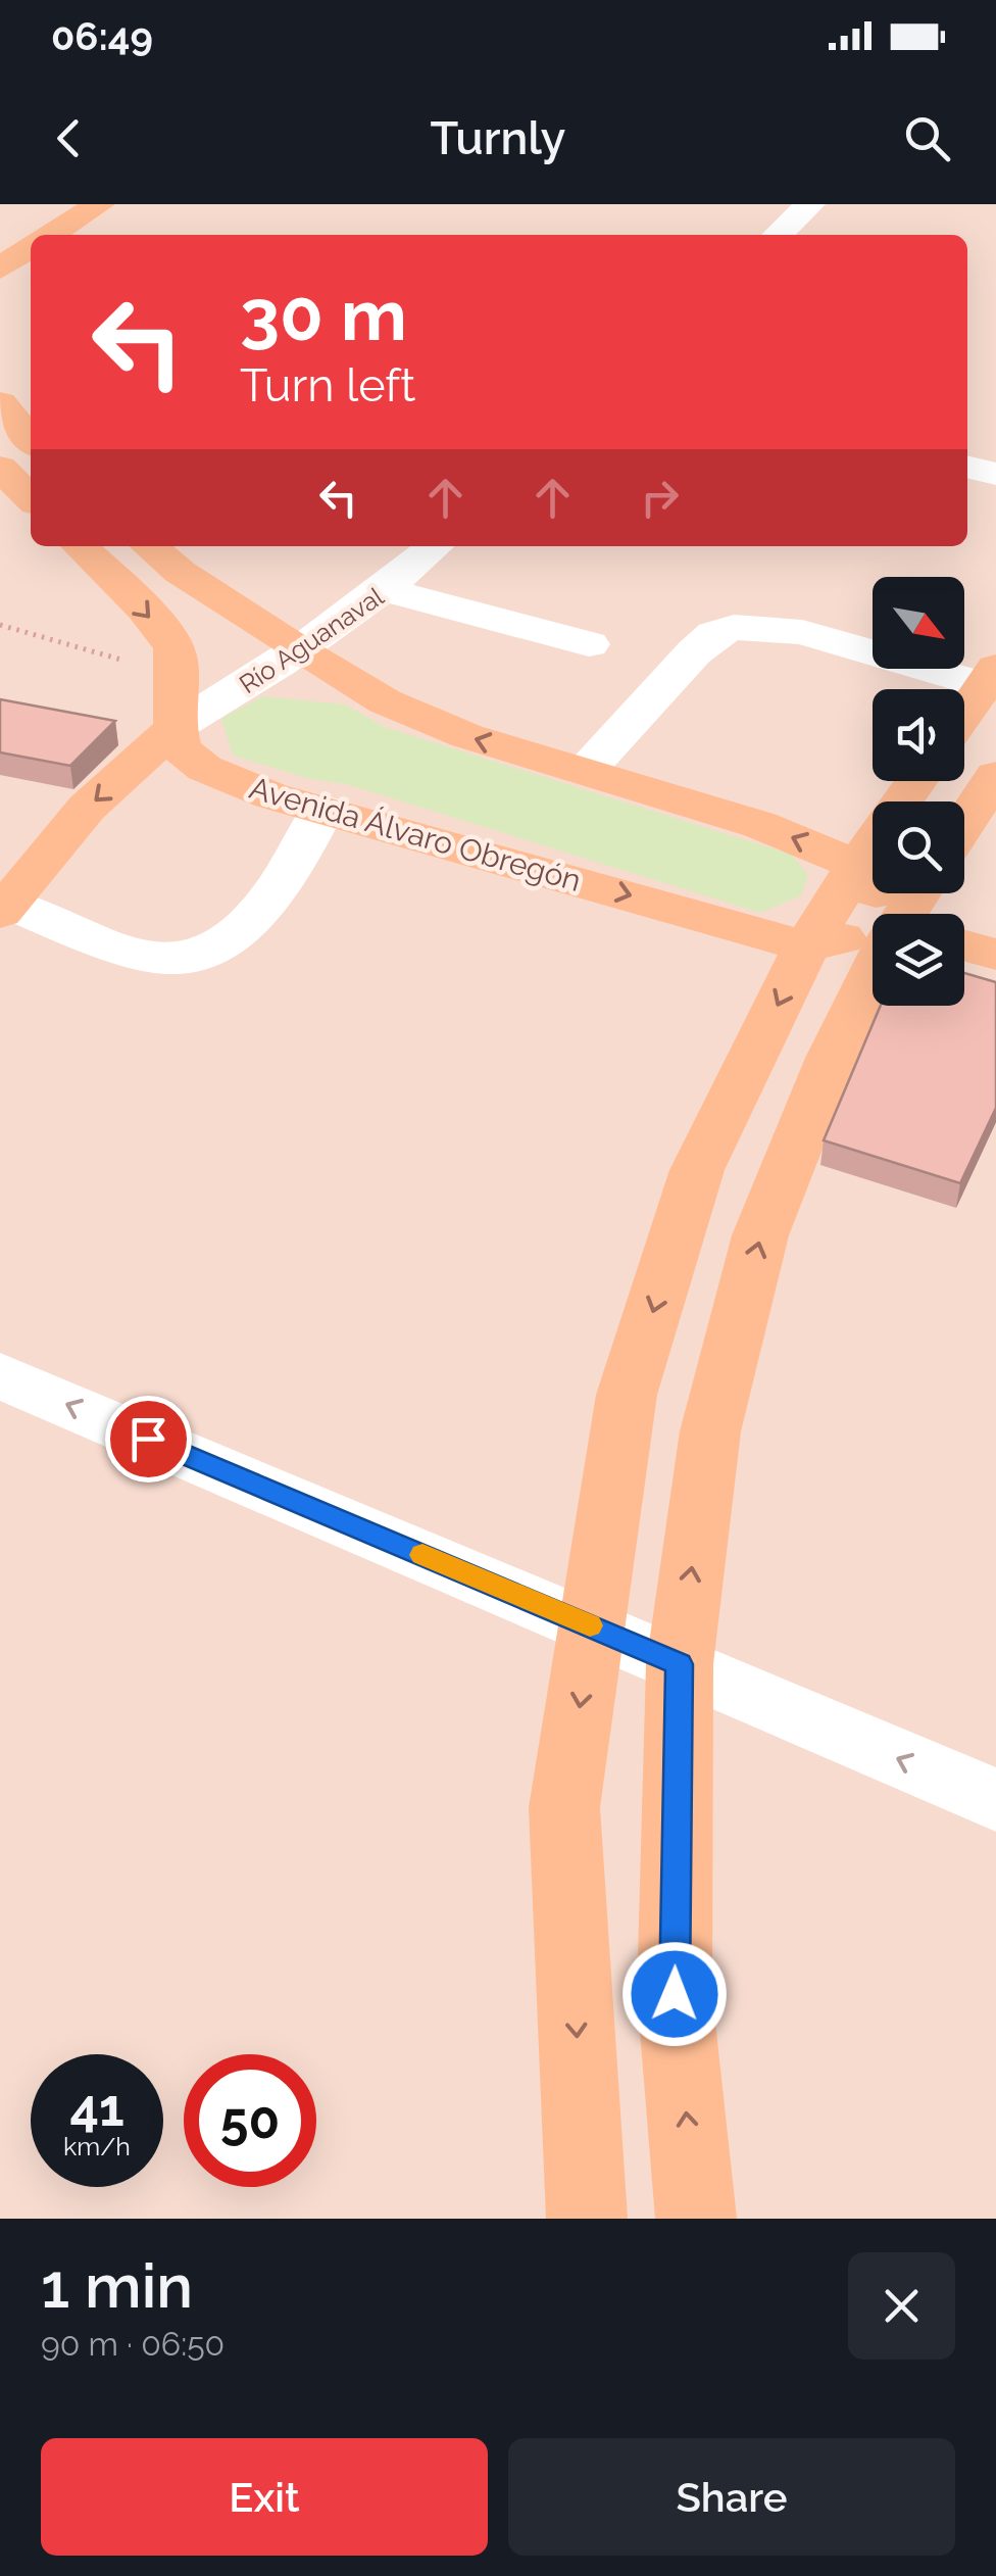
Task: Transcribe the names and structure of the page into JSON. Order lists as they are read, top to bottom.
{
  "streets": {
    "main road": ["Avenida Álvaro Obregón"],
    "street": ["Río Aguanaval"]
  },
  "crossings": [
    ["Río Aguanaval", "Avenida Álvaro Obregón"]
  ],
  "north": "bottom right",
  "page": {
    "status": "06:49",
    "header": "Turnly",
    "turn": ["30 m", "Turn left"],
    "speed": "41 km/h",
    "limit": "50",
    "heading": ["1 min", "90 m · 06:50"],
    "buttons": ["Exit", "Share"]
  }
}
